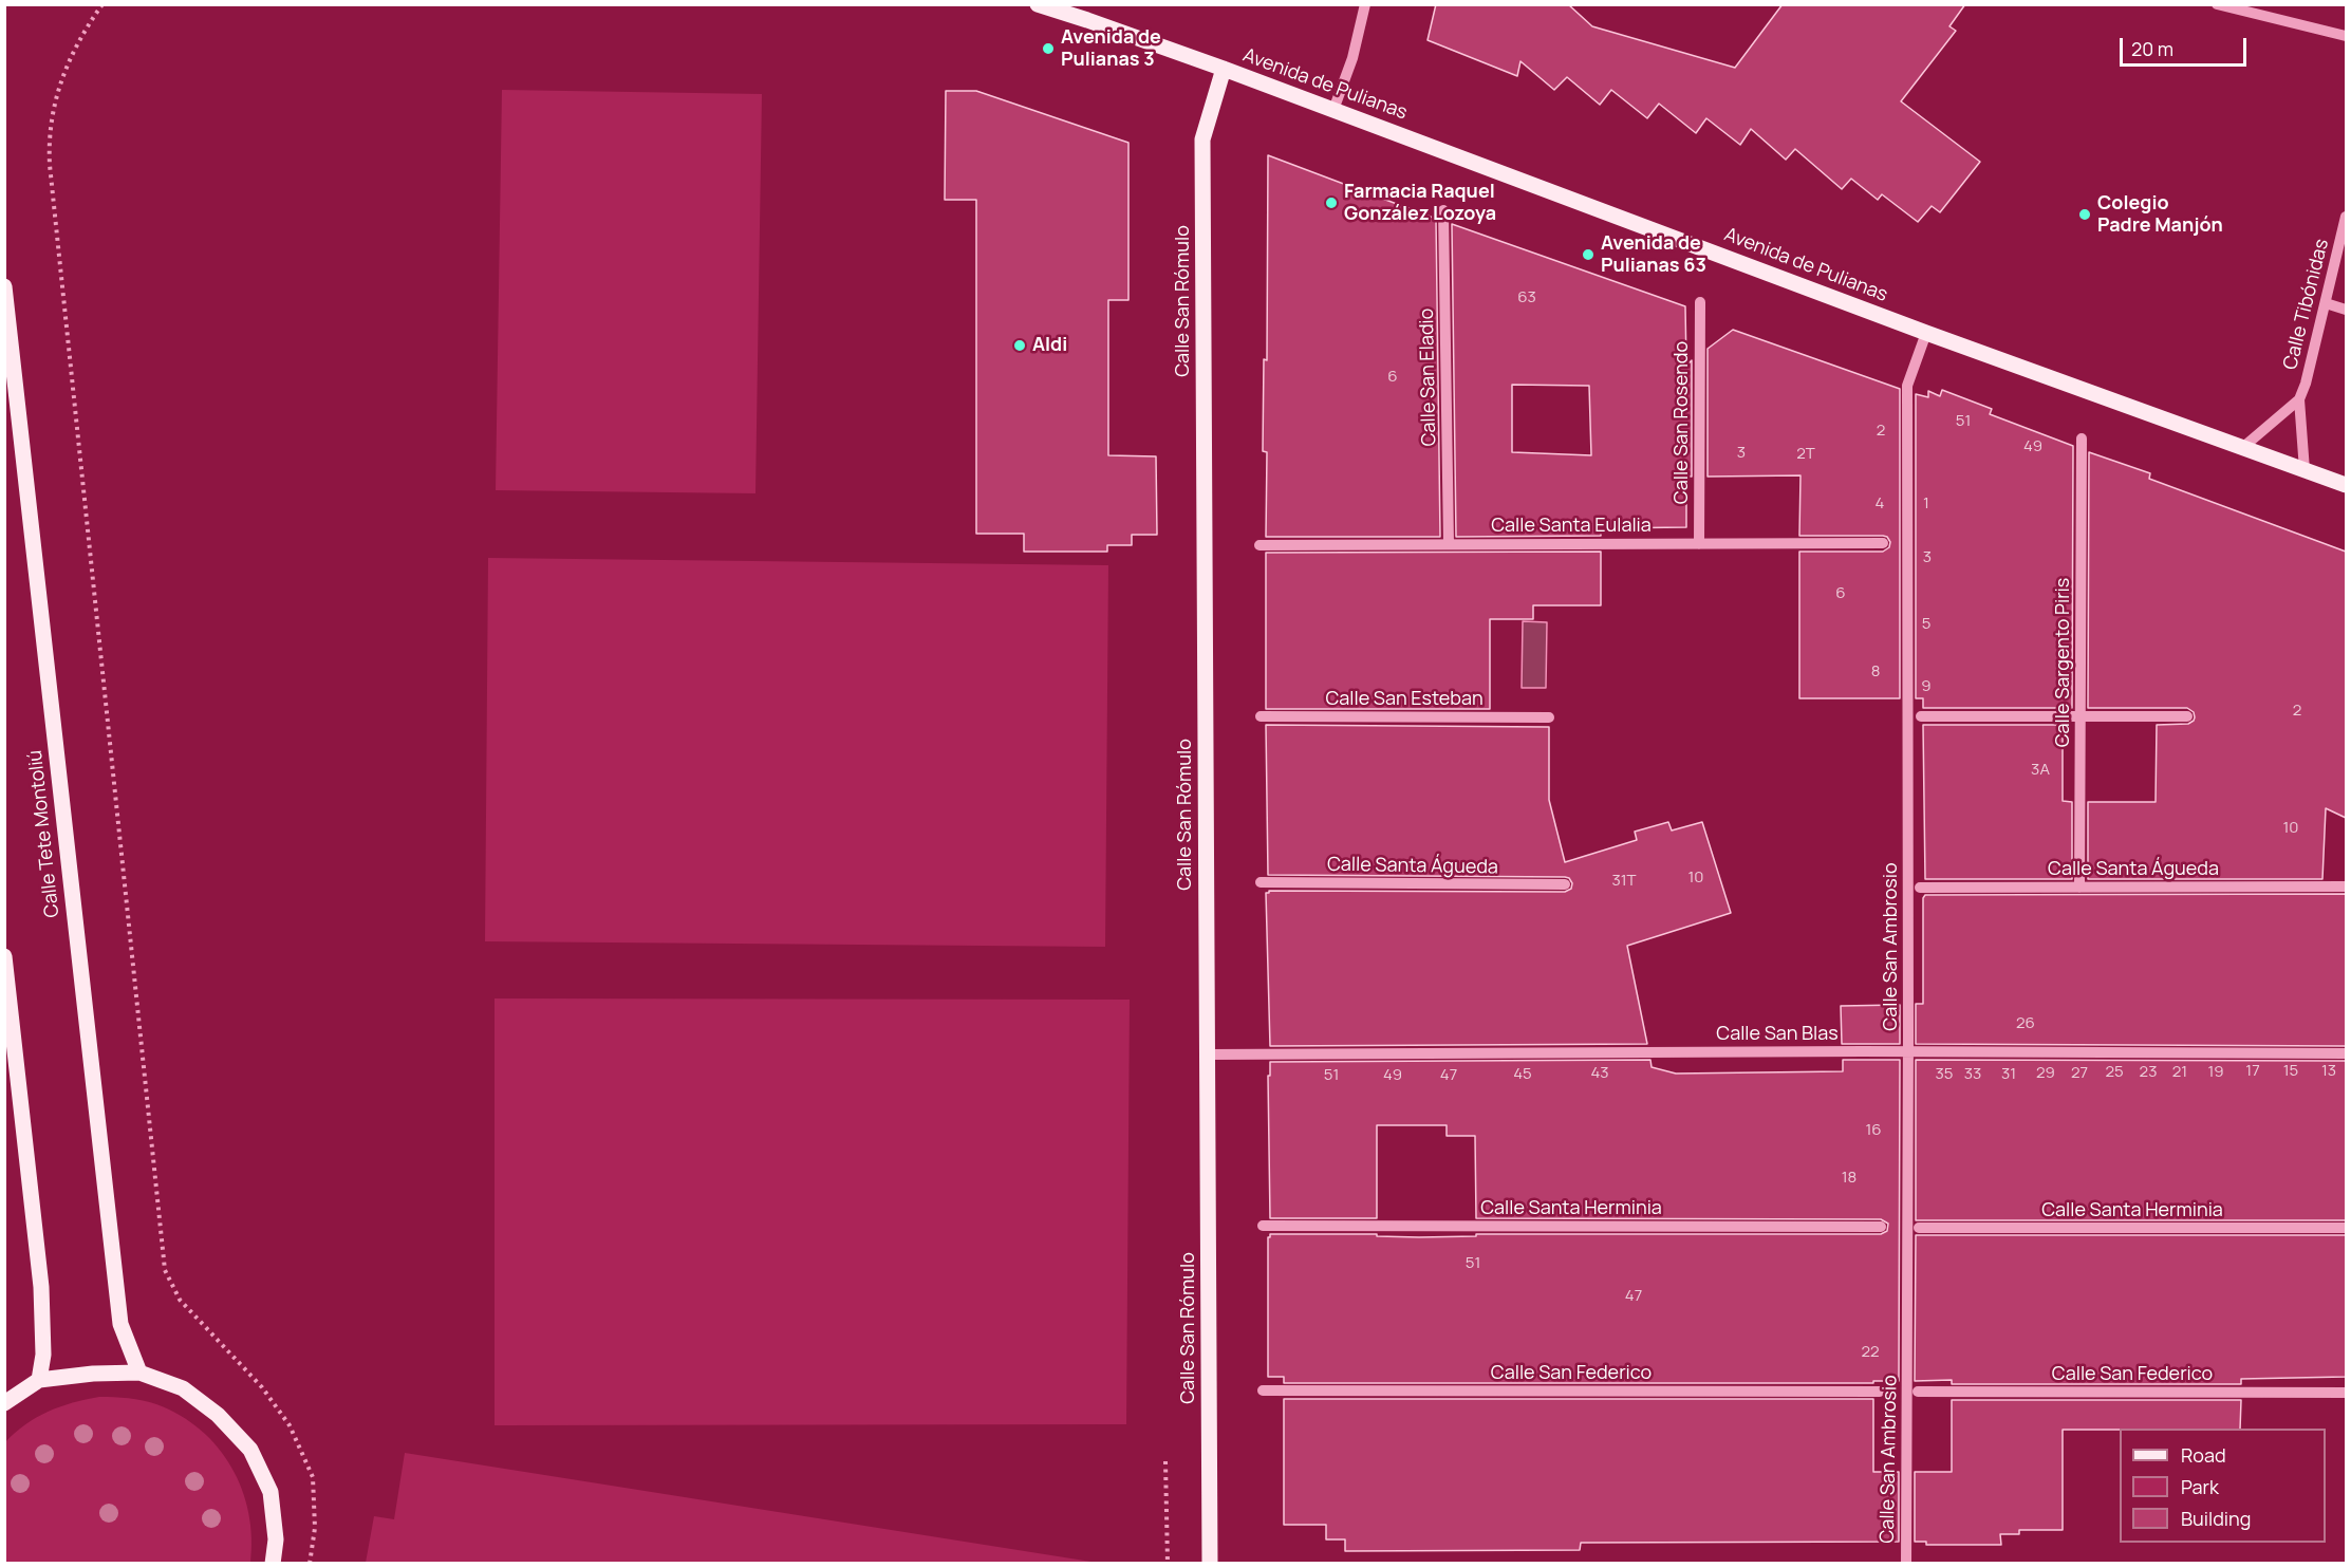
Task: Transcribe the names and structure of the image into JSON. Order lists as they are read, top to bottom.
{
  "streets": {
    "main road": ["Avenida de Pulianas", "Calle San Rómulo", "Calle Tete Montoliú"],
    "street": [
      "Calle Tibónidas",
      "Calle San Eladio",
      "Calle San Rosendo",
      "Calle Santa Eulalia",
      "Calle Sargento Piris",
      "Calle San Esteban",
      "Calle Santa Águeda",
      "Calle San Ambrosio",
      "Calle San Blas",
      "Calle Santa Herminia",
      "Calle San Federico"
    ]
  },
  "crossings": [
    ["Avenida de Pulianas", "Calle San Rómulo"],
    ["Avenida de Pulianas", "Calle Tibónidas"],
    ["Avenida de Pulianas", "Calle San Ambrosio"],
    ["Calle San Rómulo", "Calle San Blas"],
    ["Calle San Eladio", "Calle Santa Eulalia"],
    ["Calle San Rosendo", "Calle Santa Eulalia"],
    ["Calle Sargento Piris", "Calle Santa Águeda"],
    ["Calle San Ambrosio", "Calle San Blas"]
  ],
  "places": [
    "Avenida de Pulianas 3",
    "Farmacia Raquel González Lozoya",
    "Colegio Padre Manjón",
    "Avenida de Pulianas 63",
    "Aldi"
  ],
  "house_numbers": [
    "63",
    "6",
    "51",
    "2",
    "49",
    "3",
    "2T",
    "4",
    "1",
    "3",
    "6",
    "5",
    "8",
    "9",
    "2",
    "3A",
    "10",
    "10",
    "31T",
    "26",
    "17",
    "15",
    "13",
    "25",
    "23",
    "21",
    "19",
    "43",
    "29",
    "27",
    "45",
    "35",
    "33",
    "31",
    "51",
    "49",
    "47",
    "16",
    "18",
    "51",
    "47",
    "22"
  ],
  "legend": ["Road", "Park", "Building"],
  "scale_bar": "20 m"
}
